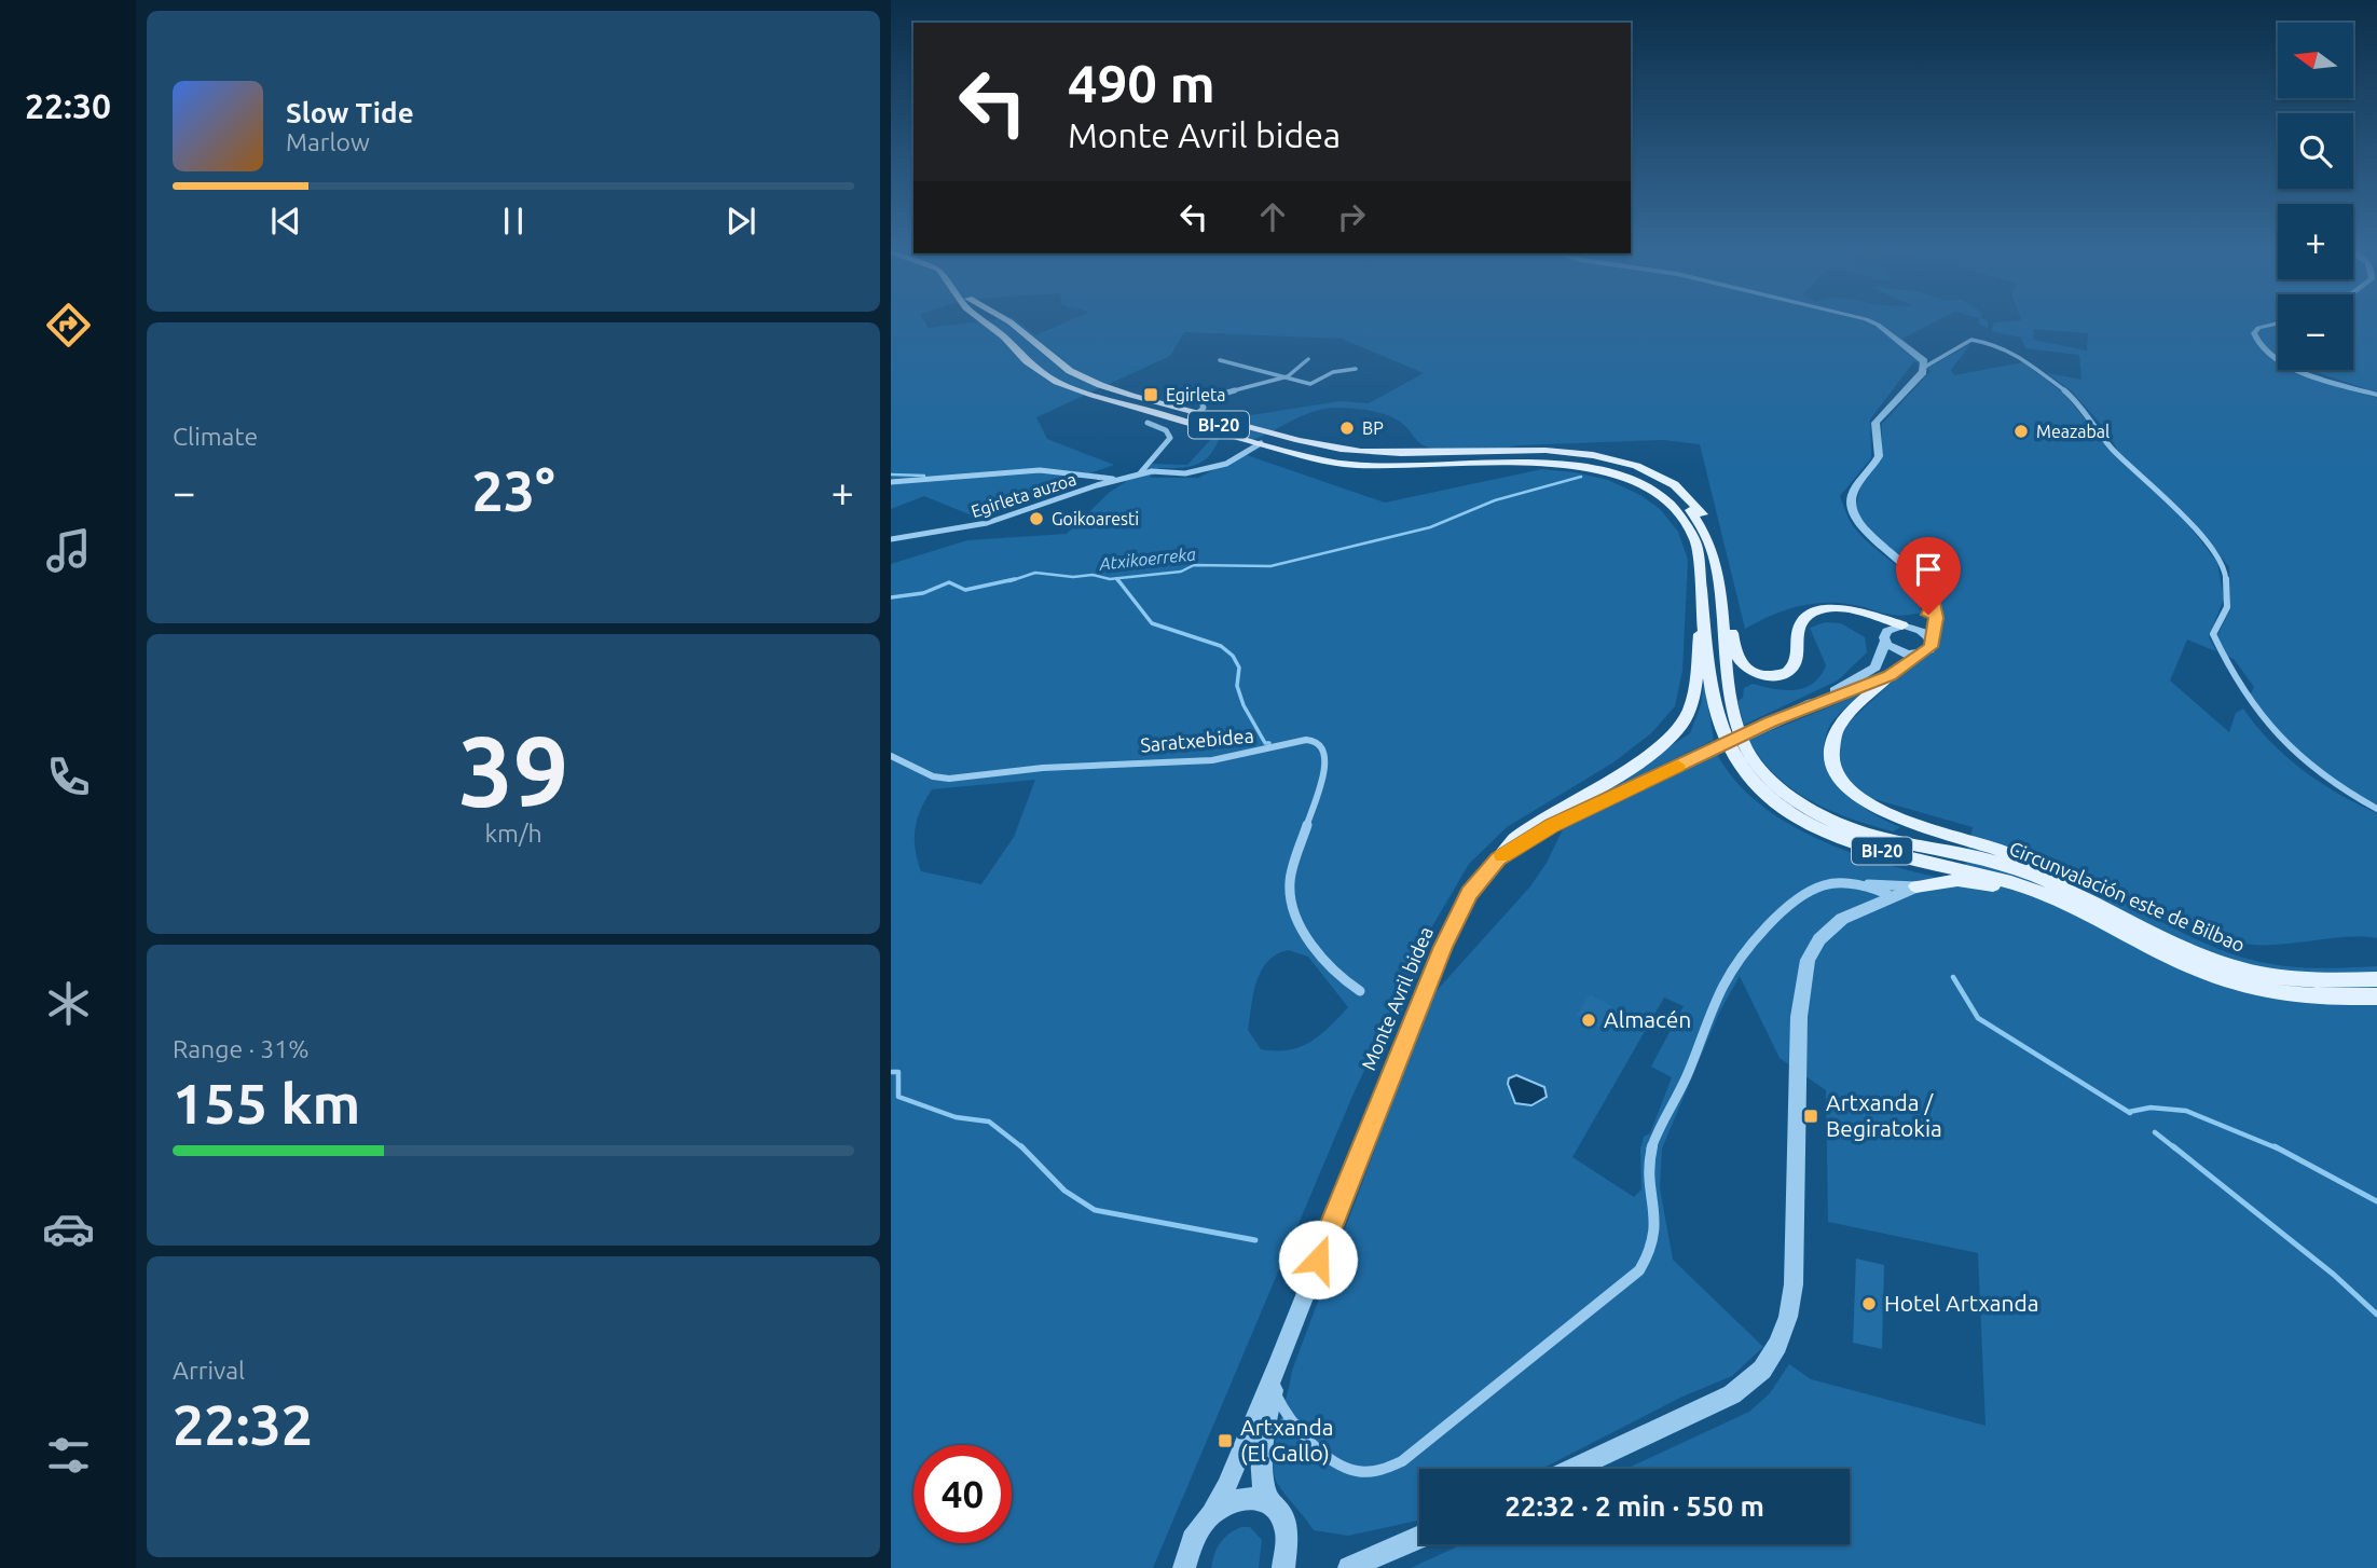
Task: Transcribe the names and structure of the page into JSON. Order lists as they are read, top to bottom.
{
  "streets": {
    "main road": ["BI-20", "Circunvalación este de Bilbao"],
    "street": ["Egirleta auzoa", "Saratxebidea", "Monte Avril bidea"]
  },
  "crossings": [
    ["Egirleta auzoa", "Circunvalación este de Bilbao"]
  ],
  "water": ["Atxikoerreka"],
  "places": {
    "transit": ["Egirleta", "Artxanda / Begiratokia", "Artxanda (El Gallo)"],
    "other": [
      "BP",
      "Meazabal",
      "Goikoaresti",
      "Almacén",
      "Hotel Artxanda"
    ]
  },
  "north": "left",
  "page": {
    "tabs": "22:30",
    "map_buttons": ["+", "−"],
    "turn": ["490 m", "Monte Avril bidea"],
    "song": ["Slow Tide", "Marlow"],
    "tile": [
      "Climate",
      ["39", "km/h"],
      ["Range · 31%", "155 km"],
      ["Arrival", "22:32"]
    ],
    "heat": ["−", "23°", "+"],
    "limit": "40",
    "trip": "22:32 · 2 min · 550 m"
  }
}
